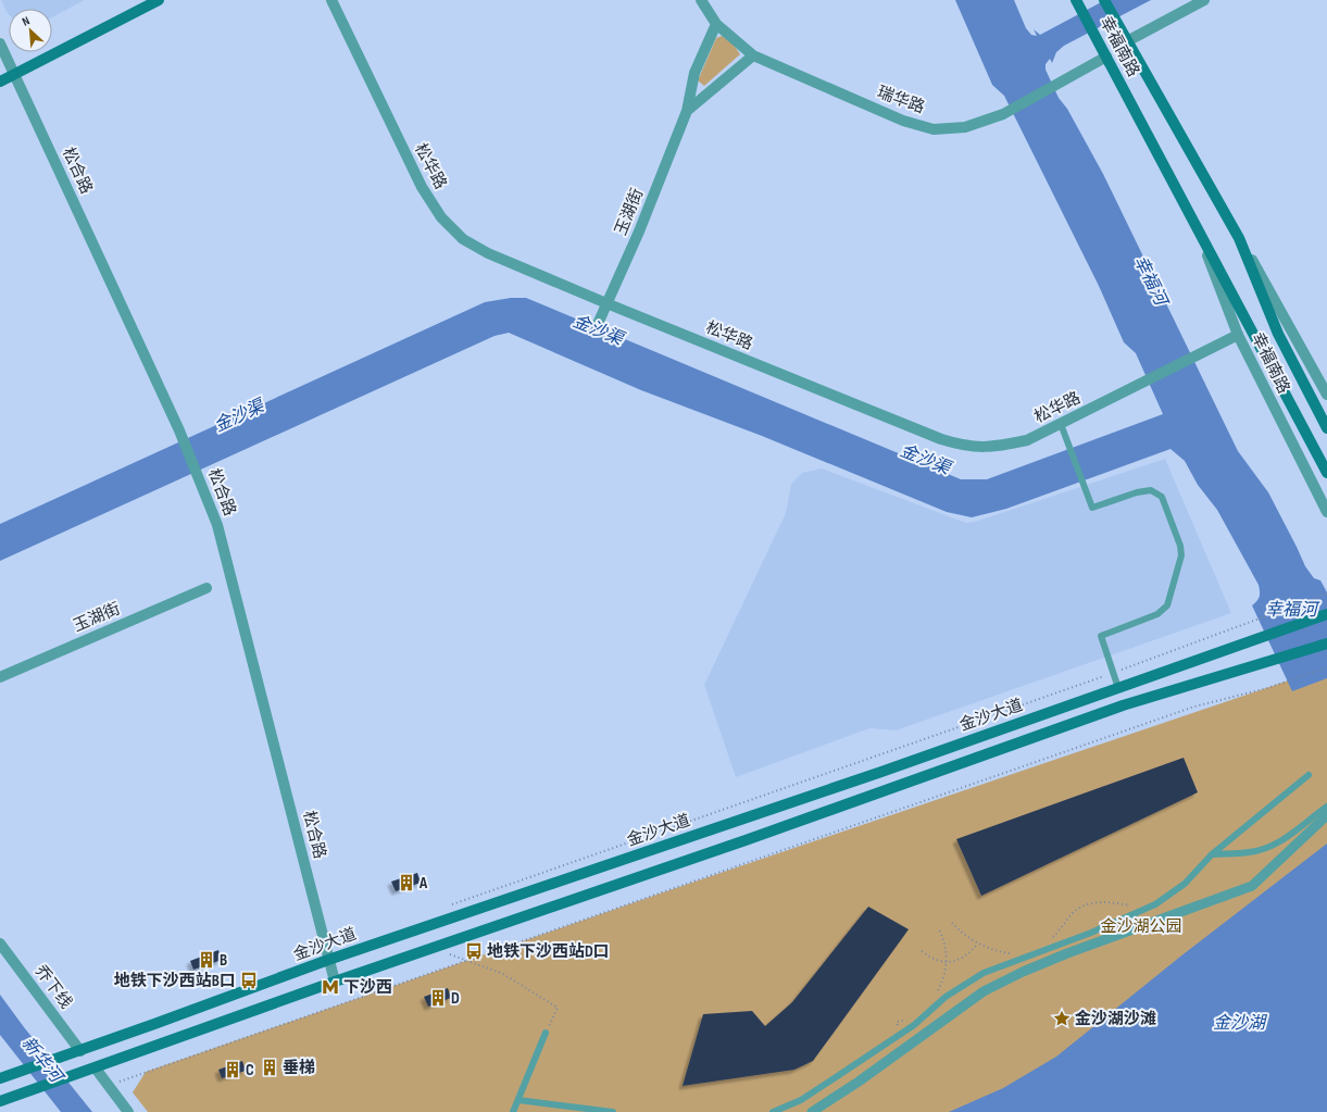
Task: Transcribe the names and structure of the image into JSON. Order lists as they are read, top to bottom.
{
  "streets": {
    "main road": ["幸福南路", "金沙大道"],
    "street": [
      "瑞华路",
      "松华路",
      "松合路",
      "玉湖街",
      "乔下线"
    ]
  },
  "crossings": [
    ["幸福南路", "瑞华路"],
    ["幸福南路", "松华路"],
    ["瑞华路", "玉湖街"],
    ["松华路", "玉湖街"],
    ["松合路", "金沙大道"],
    ["金沙大道", "乔下线"]
  ],
  "water": [
    "幸福河",
    "金沙渠",
    "金沙湖",
    "新华河"
  ],
  "parks": ["金沙湖公园"],
  "places": {
    "building": [
      "A",
      "B",
      "D",
      "垂梯",
      "C"
    ],
    "bus stop": ["地铁下沙西站D口", "地铁下沙西站B口"],
    "metro station": ["下沙西"],
    "place": ["金沙湖沙滩"]
  },
  "north": "top left"
}
